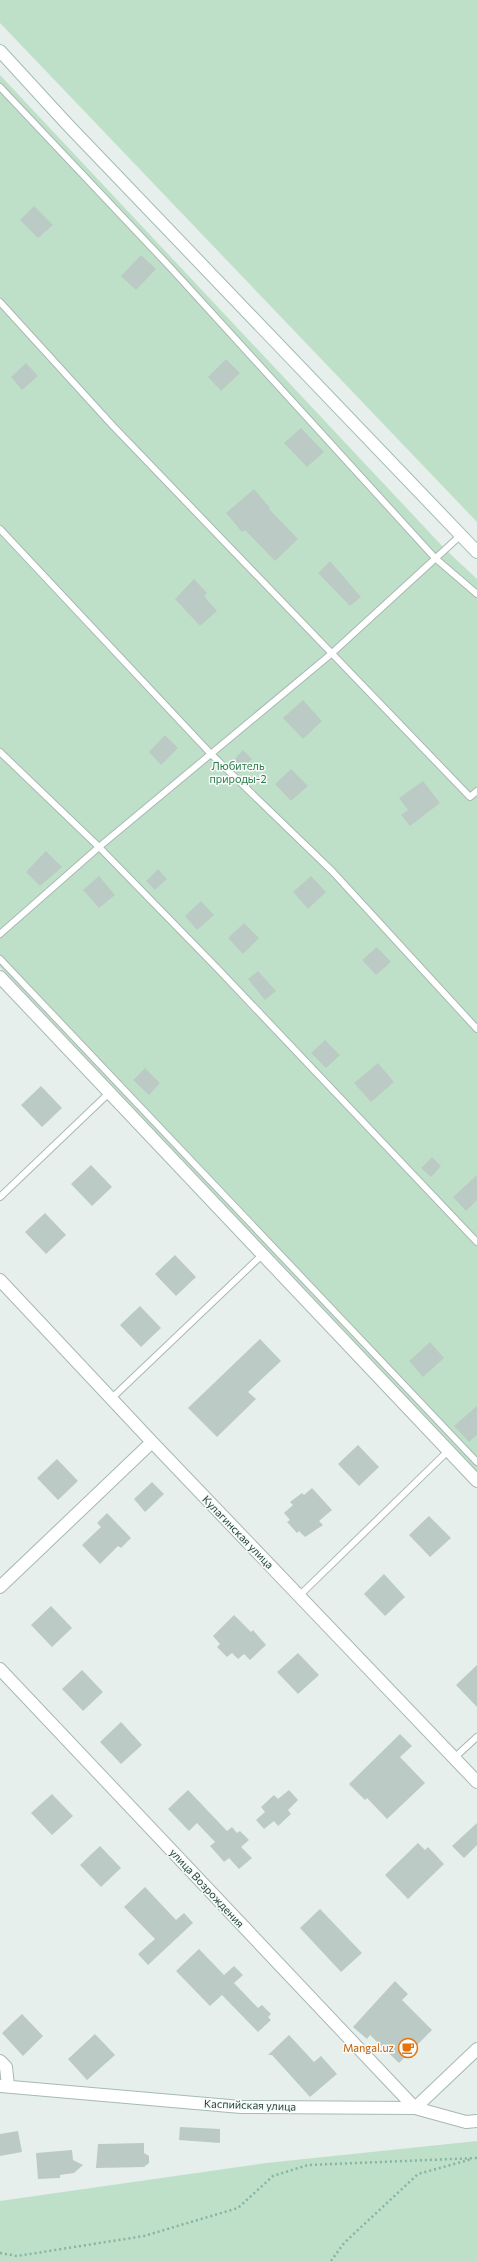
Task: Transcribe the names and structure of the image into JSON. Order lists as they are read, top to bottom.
{
  "streets": {
    "street": ["Кулагинская улица", "улица Возрождения", "Каспийская улица"]
  },
  "crossings": [
    ["улица Возрождения", "Каспийская улица"]
  ],
  "parks": ["Любитель природы-2"],
  "places": {
    "cafe": ["Mangal.uz"]
  }
}
